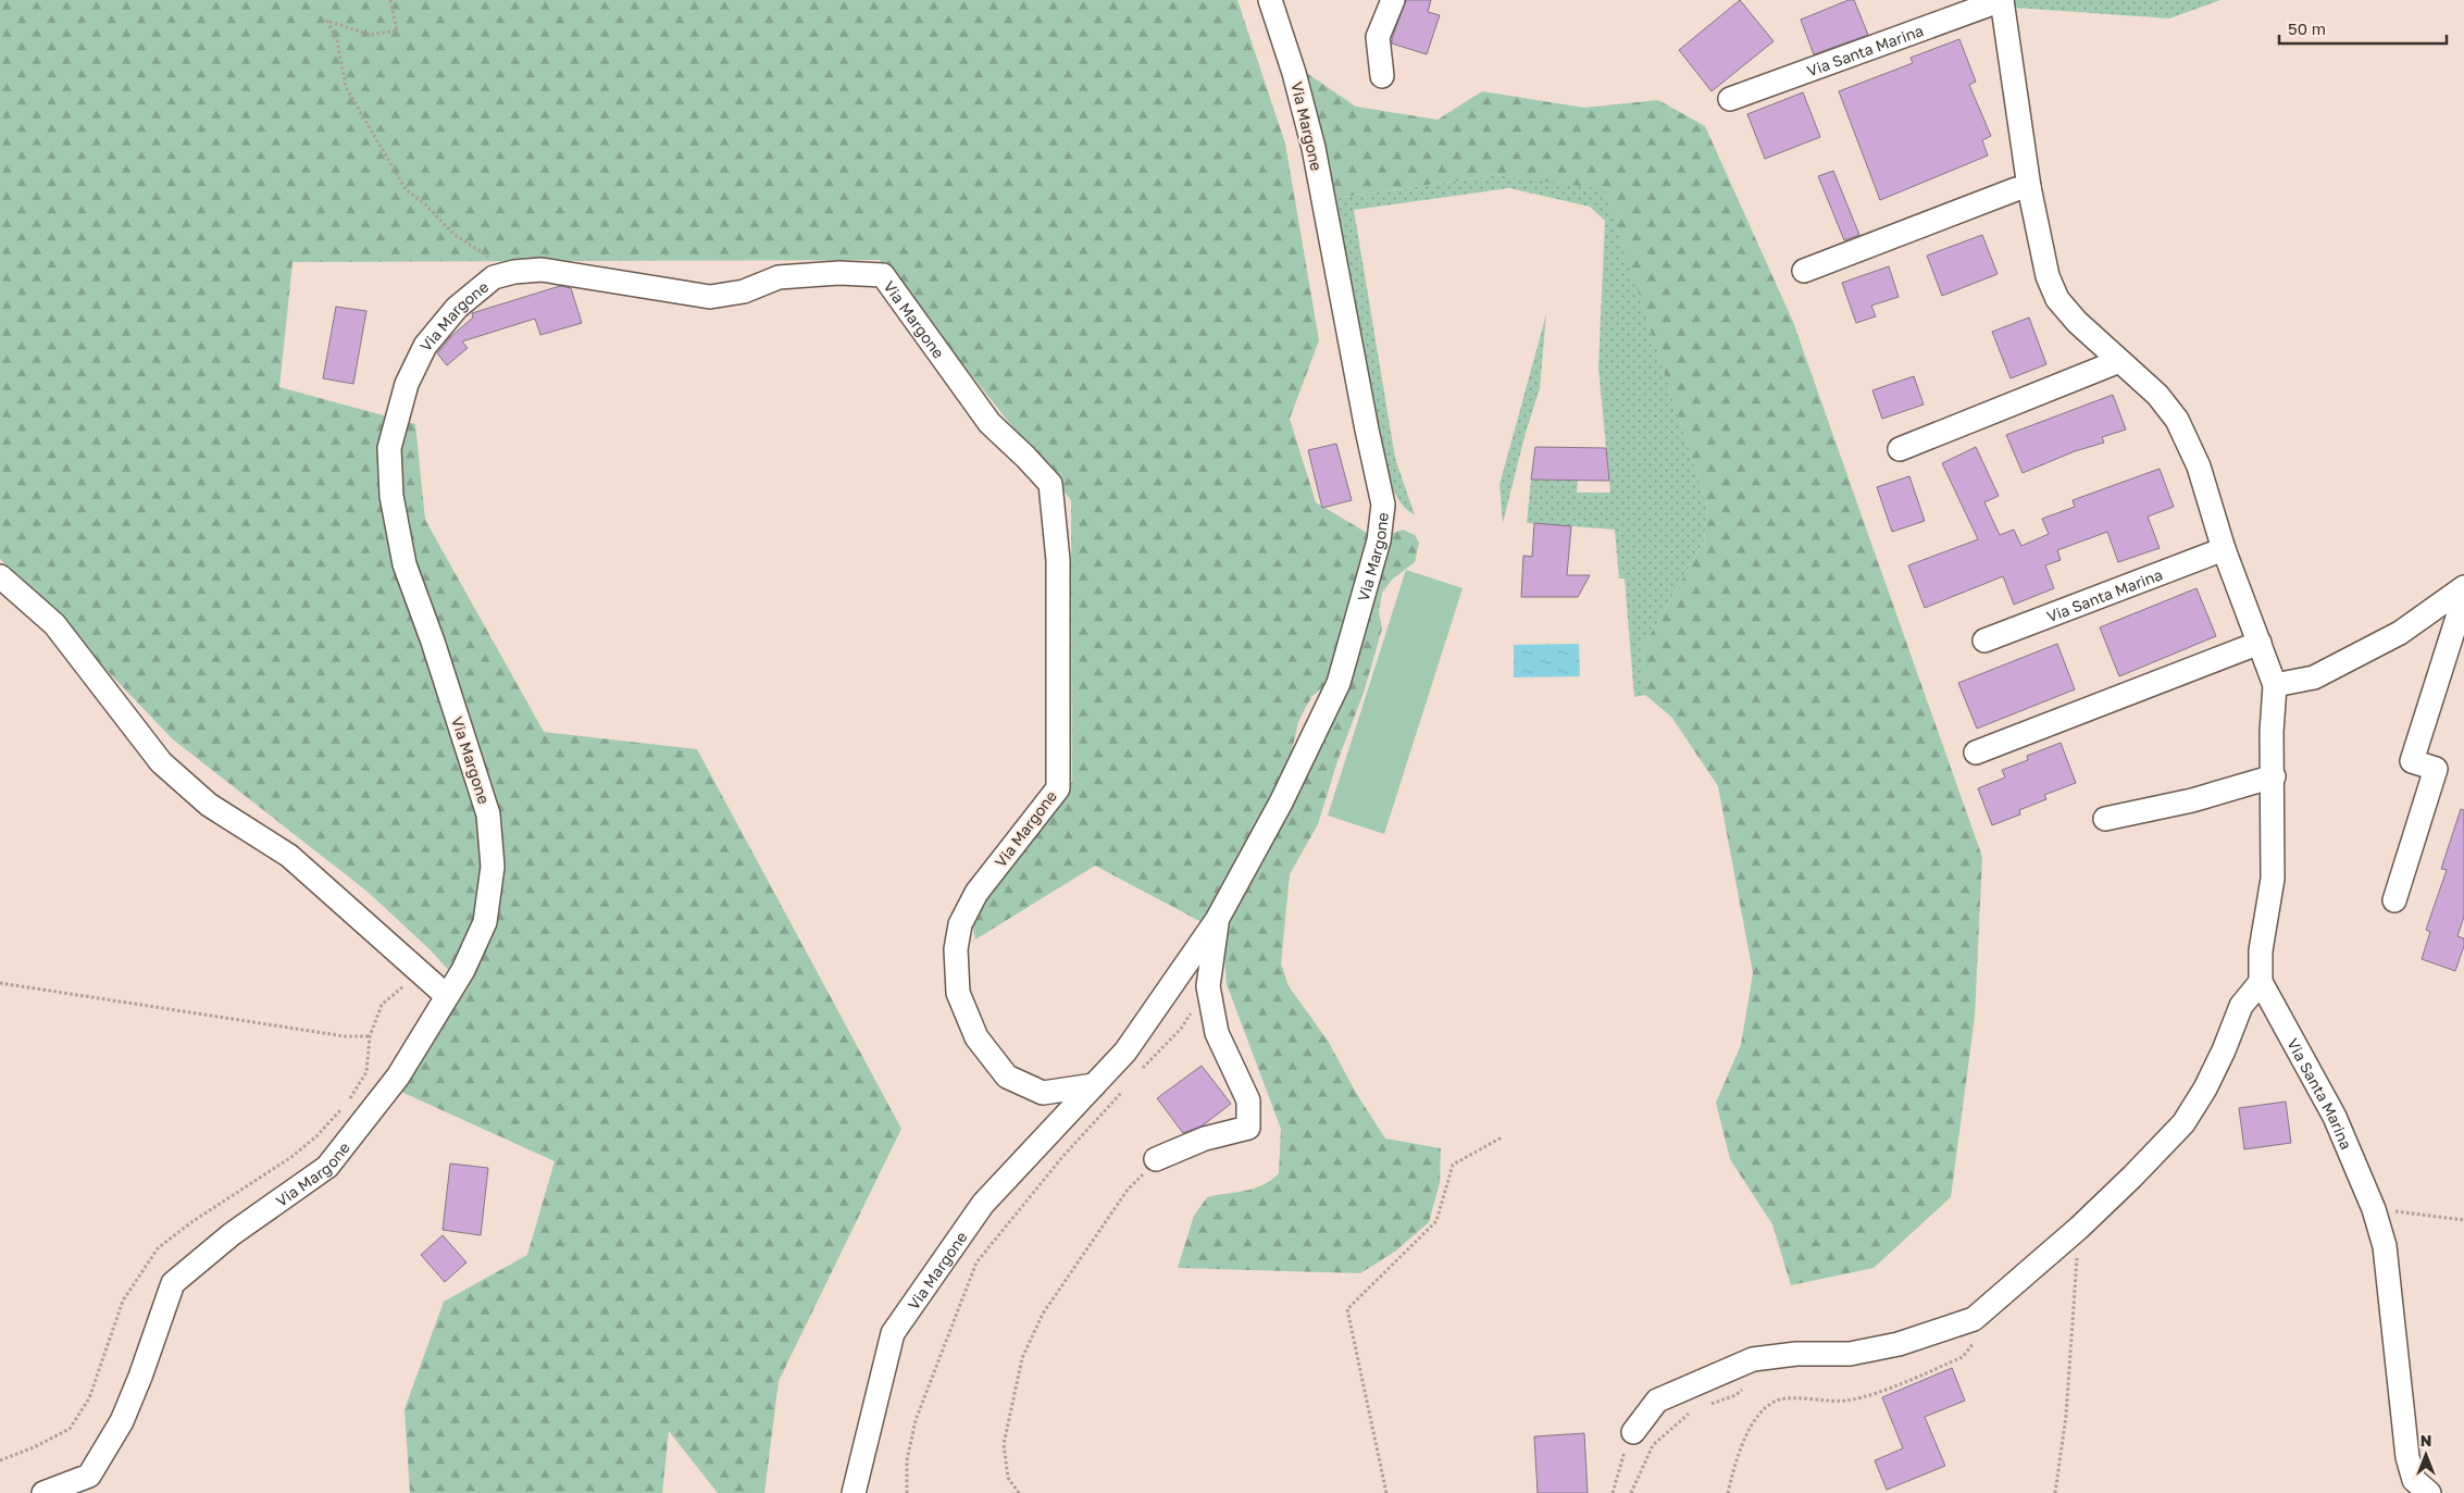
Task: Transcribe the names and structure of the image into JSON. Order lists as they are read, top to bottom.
{
  "streets": {
    "street": ["Via Santa Marina", "Via Margone"]
  },
  "scale_bar": "50 m",
  "north": "top"
}
